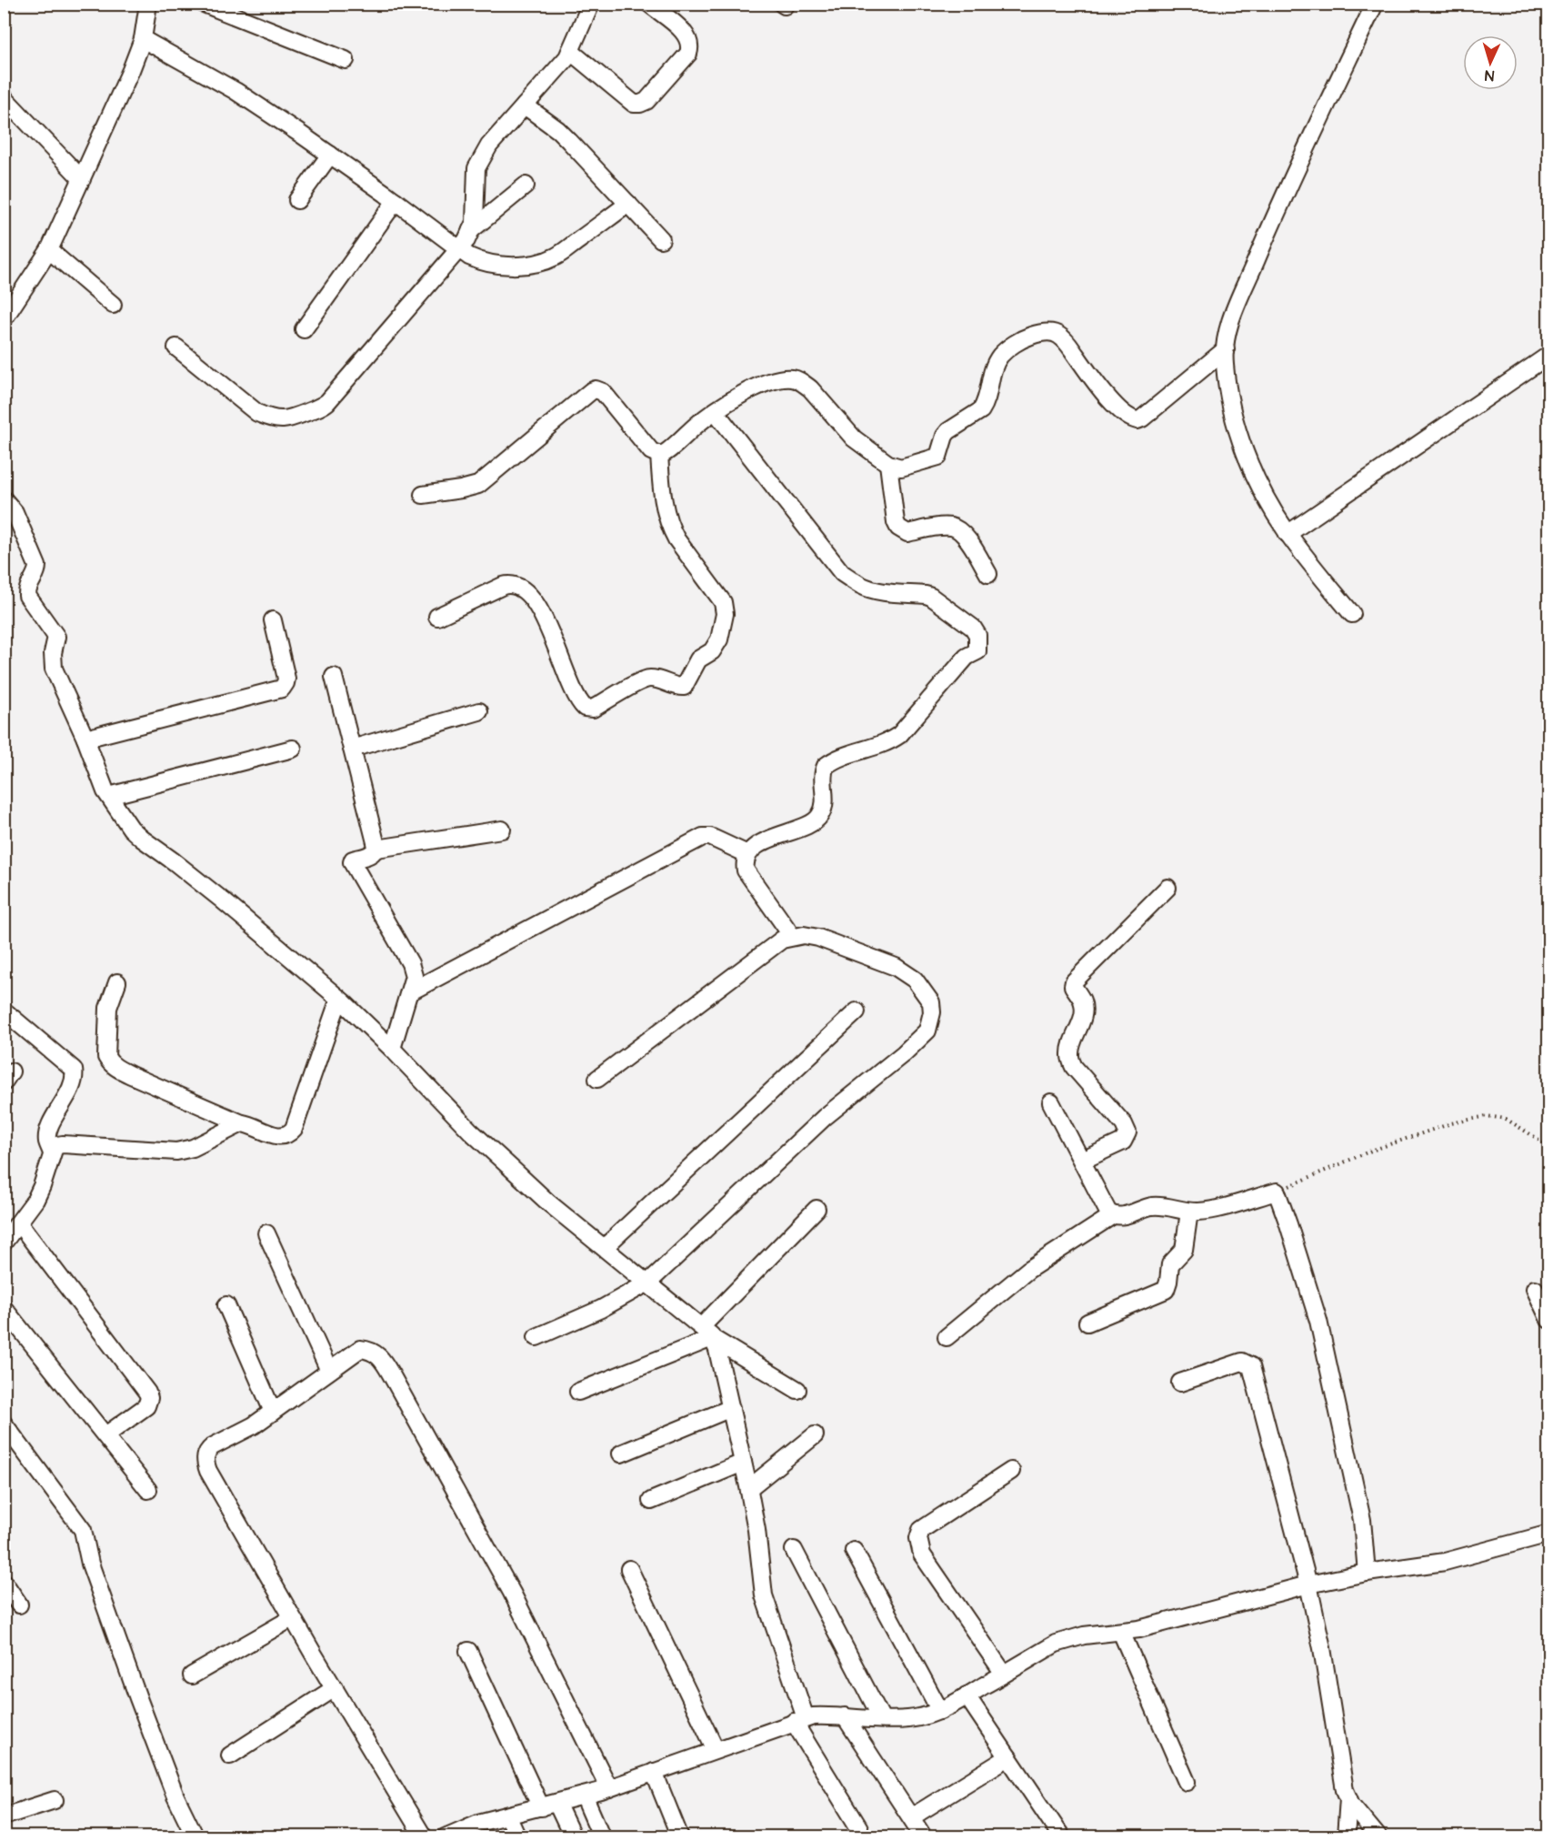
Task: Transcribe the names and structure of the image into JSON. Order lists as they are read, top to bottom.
{
  "north": "bottom"
}
